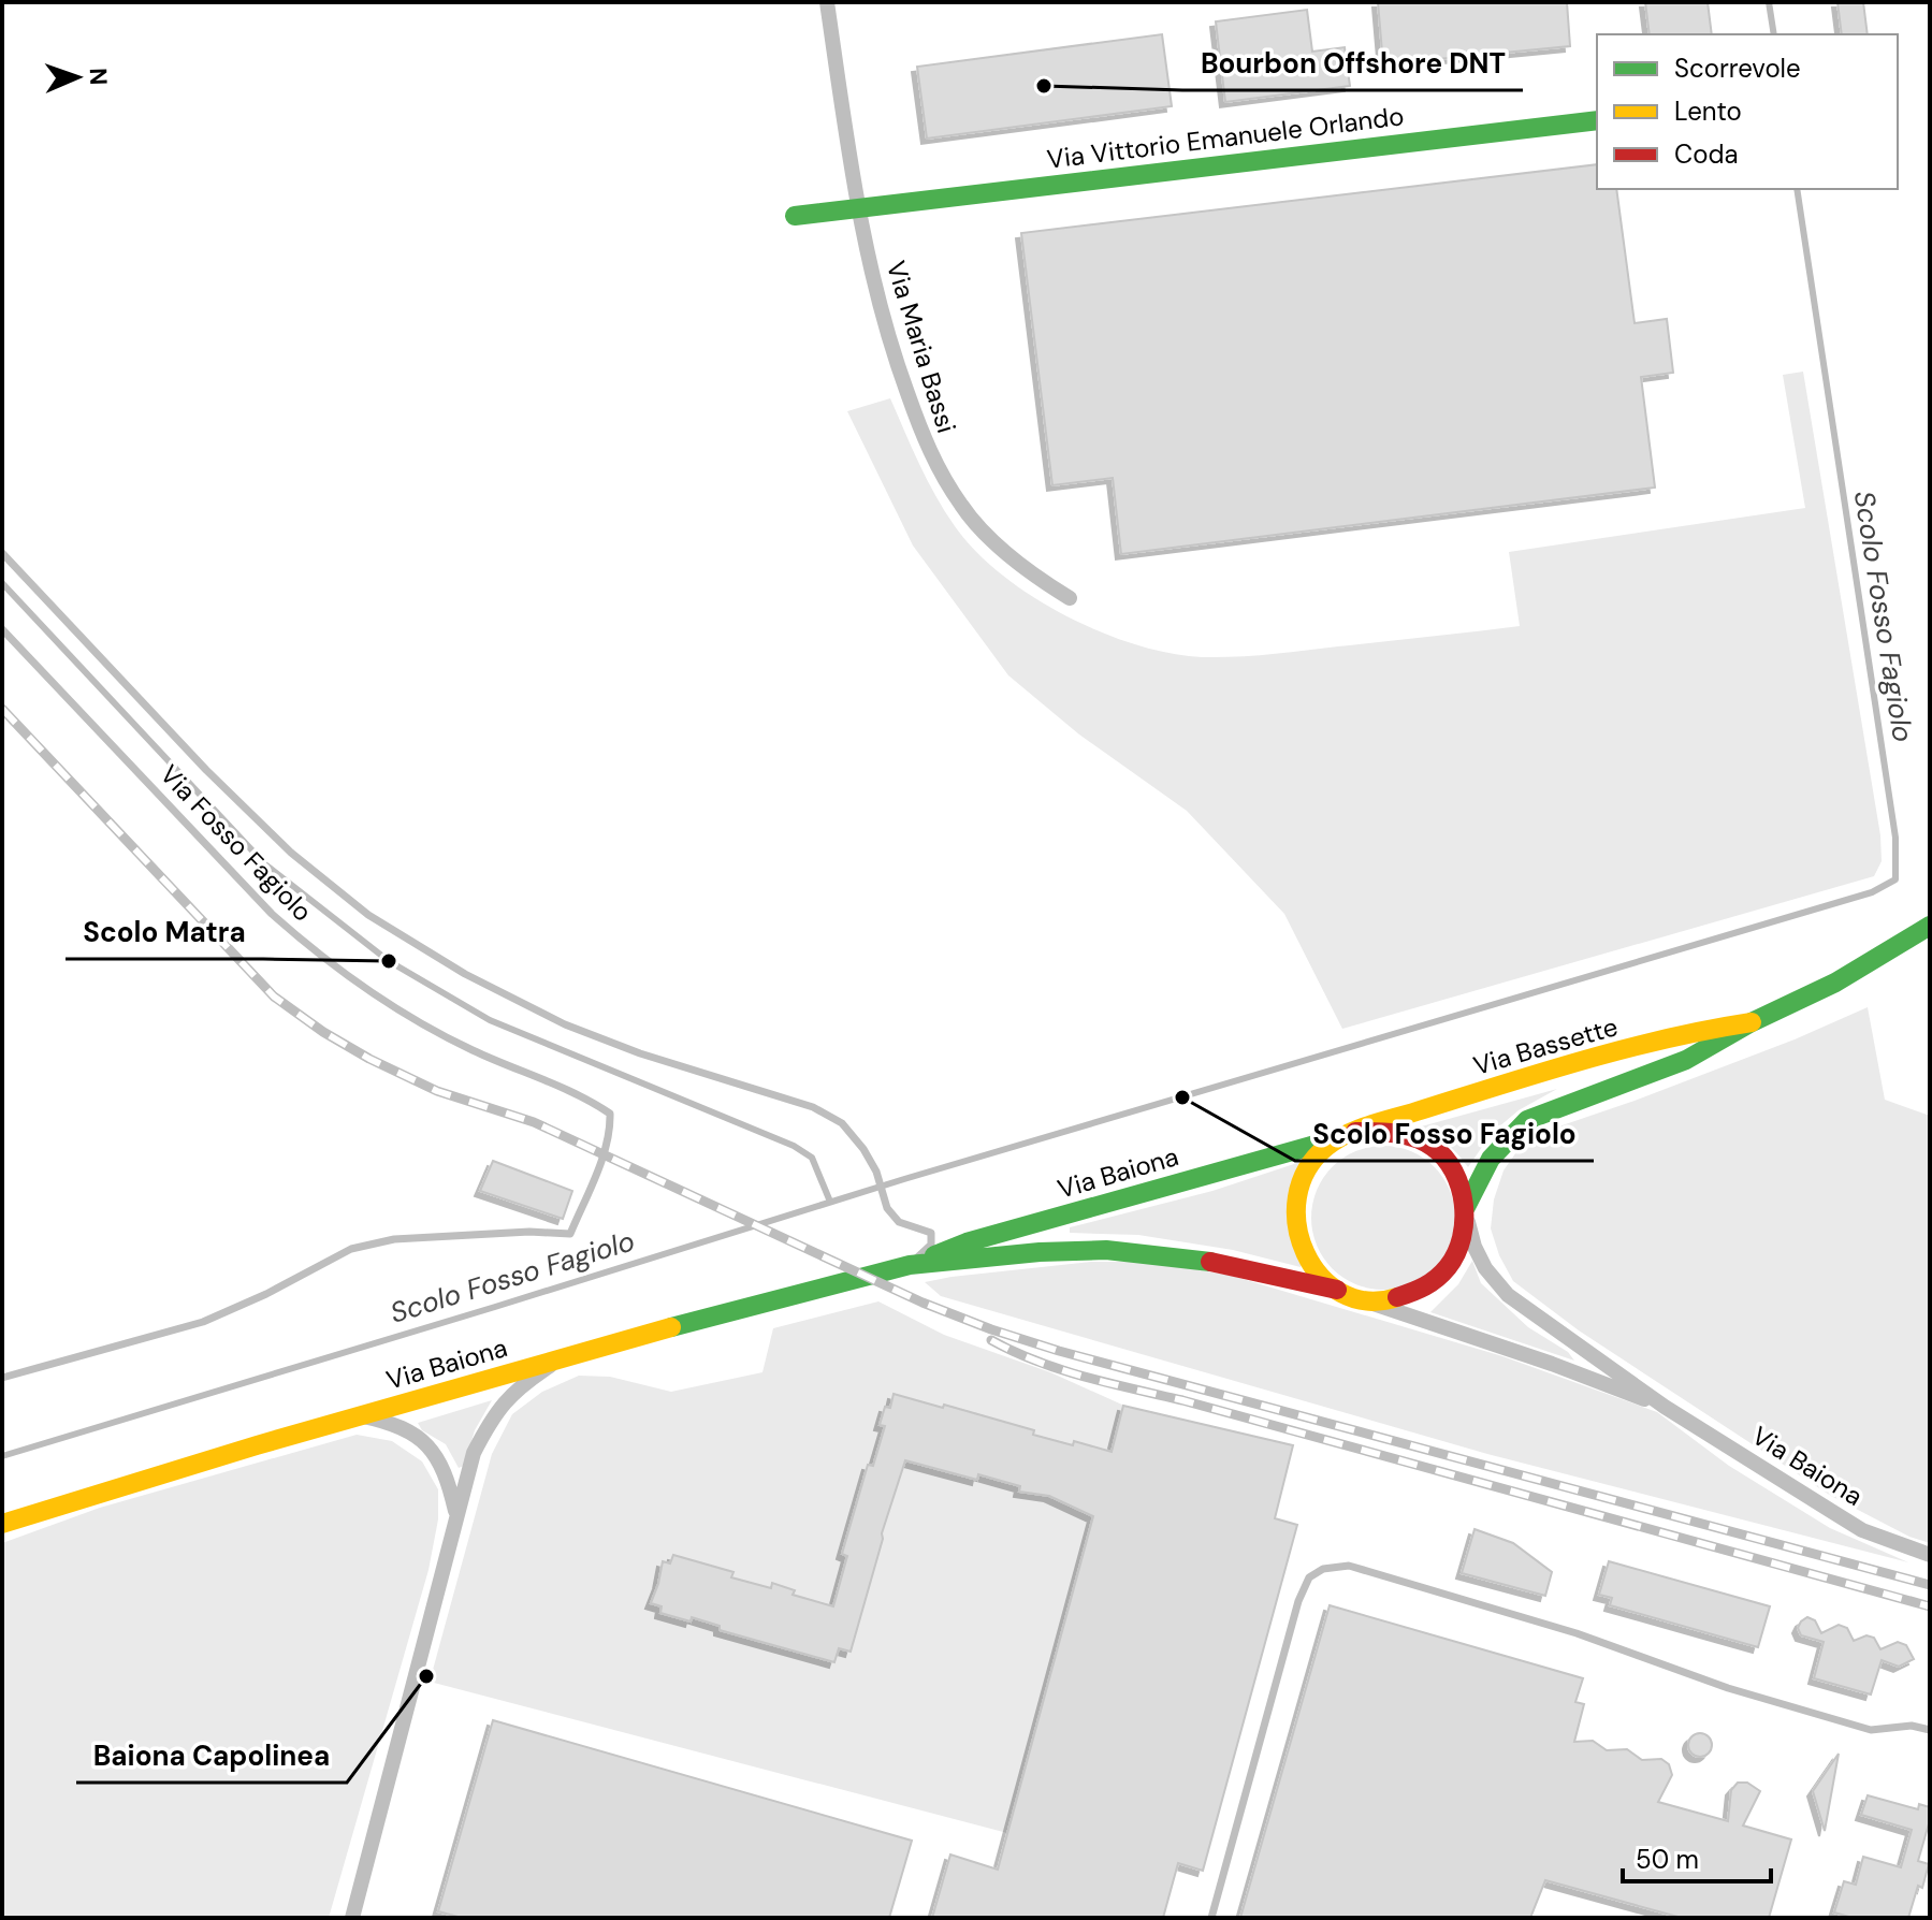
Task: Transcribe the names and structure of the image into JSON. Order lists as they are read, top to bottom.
{
  "streets": {
    "main road": ["Via Vittorio Emanuele Orlando", "Via Bassette", "Via Baiona"],
    "street": ["Via Maria Bassi"],
    "lane": ["Via Fosso Fagiolo"]
  },
  "crossings": [
    ["Via Vittorio Emanuele Orlando", "Via Maria Bassi"],
    ["Via Bassette", "Via Baiona"]
  ],
  "water": ["Scolo Fosso Fagiolo"],
  "places": [
    "Bourbon Offshore DNT",
    "Scolo Matra",
    "Scolo Fosso Fagiolo",
    "Baiona Capolinea"
  ],
  "legend": ["Scorrevole", "Lento", "Coda"],
  "scale_bar": "50 m",
  "north": "right"
}
